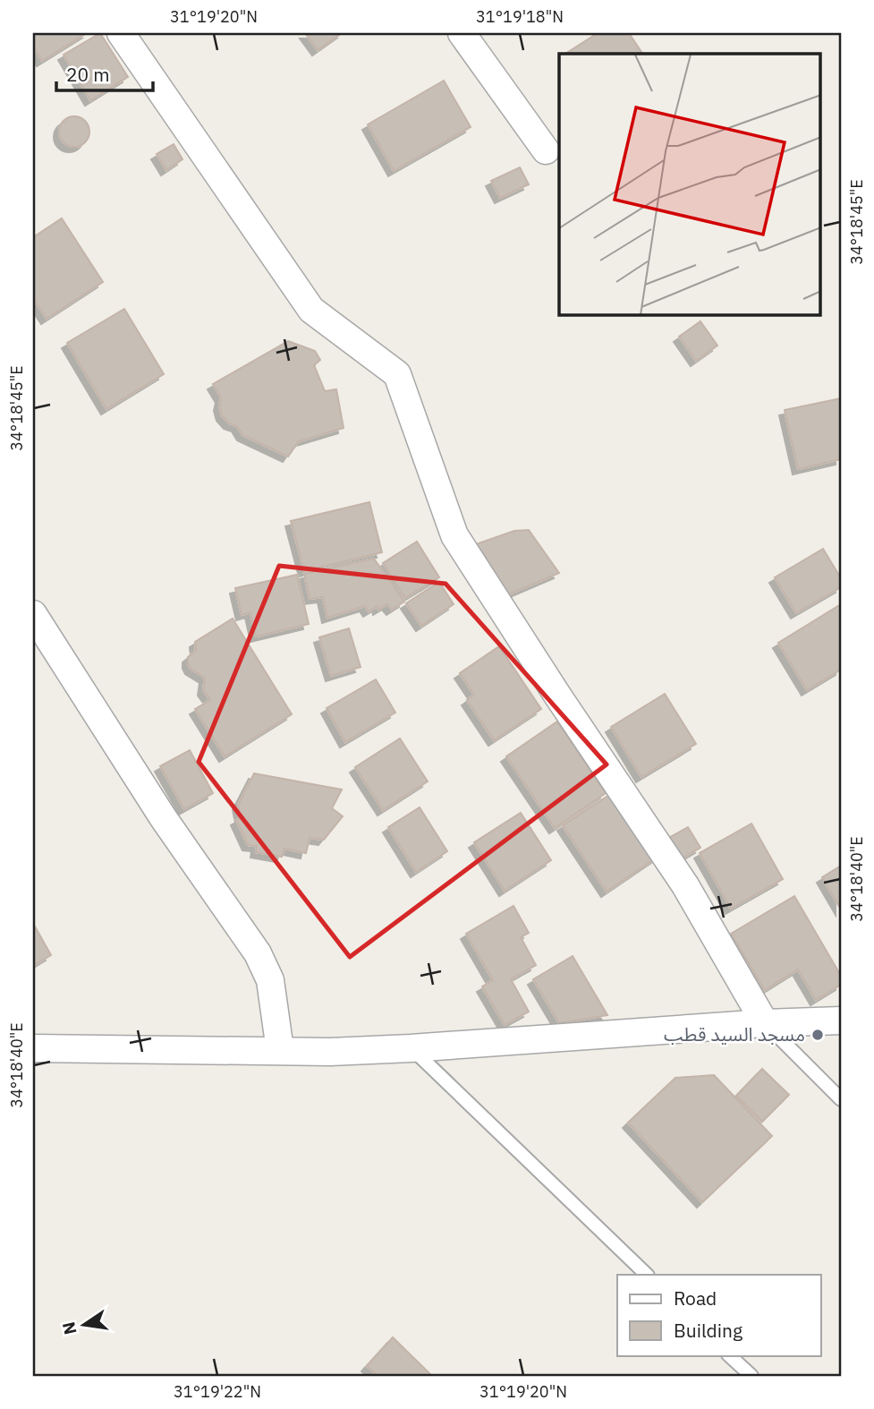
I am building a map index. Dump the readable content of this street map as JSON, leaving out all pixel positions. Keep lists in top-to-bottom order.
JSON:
{
  "places": ["مسجد السيد قطب"],
  "legend": ["Road", "Building"],
  "scale_bar": "20 m",
  "north": "left",
  "coordinates": [
    "31°19'20\"N",
    "31°19'18\"N",
    "34°18'45\"E",
    "34°18'40\"E",
    "31°19'22\"N"
  ]
}
